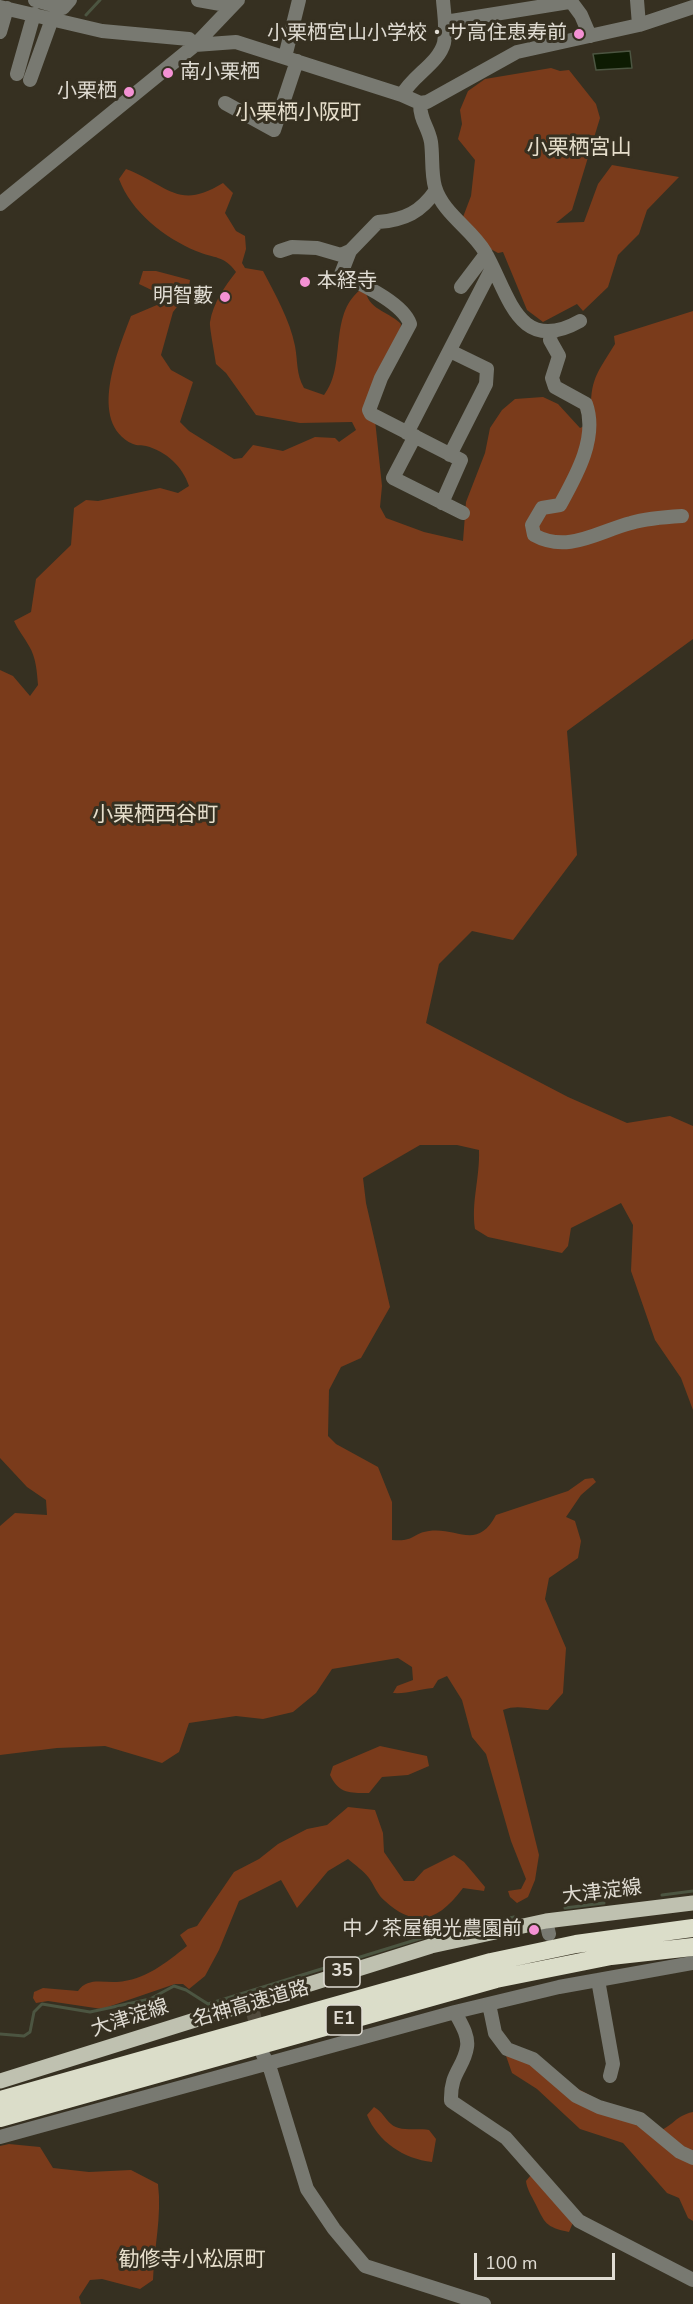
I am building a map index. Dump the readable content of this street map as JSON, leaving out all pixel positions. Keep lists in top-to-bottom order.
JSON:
{
  "streets": {
    "highway": ["名神高速道路", "E1"],
    "main road": ["大津淀線", "35"]
  },
  "districts": [
    "小栗栖小阪町",
    "小栗栖宮山",
    "小栗栖西谷町",
    "勧修寺小松原町"
  ],
  "places": [
    "小栗栖宮山小学校・サ高住恵寿前",
    "南小栗栖",
    "小栗栖",
    "本経寺",
    "明智藪",
    "中ノ茶屋観光農園前"
  ],
  "scale_bar": "100 m"
}
